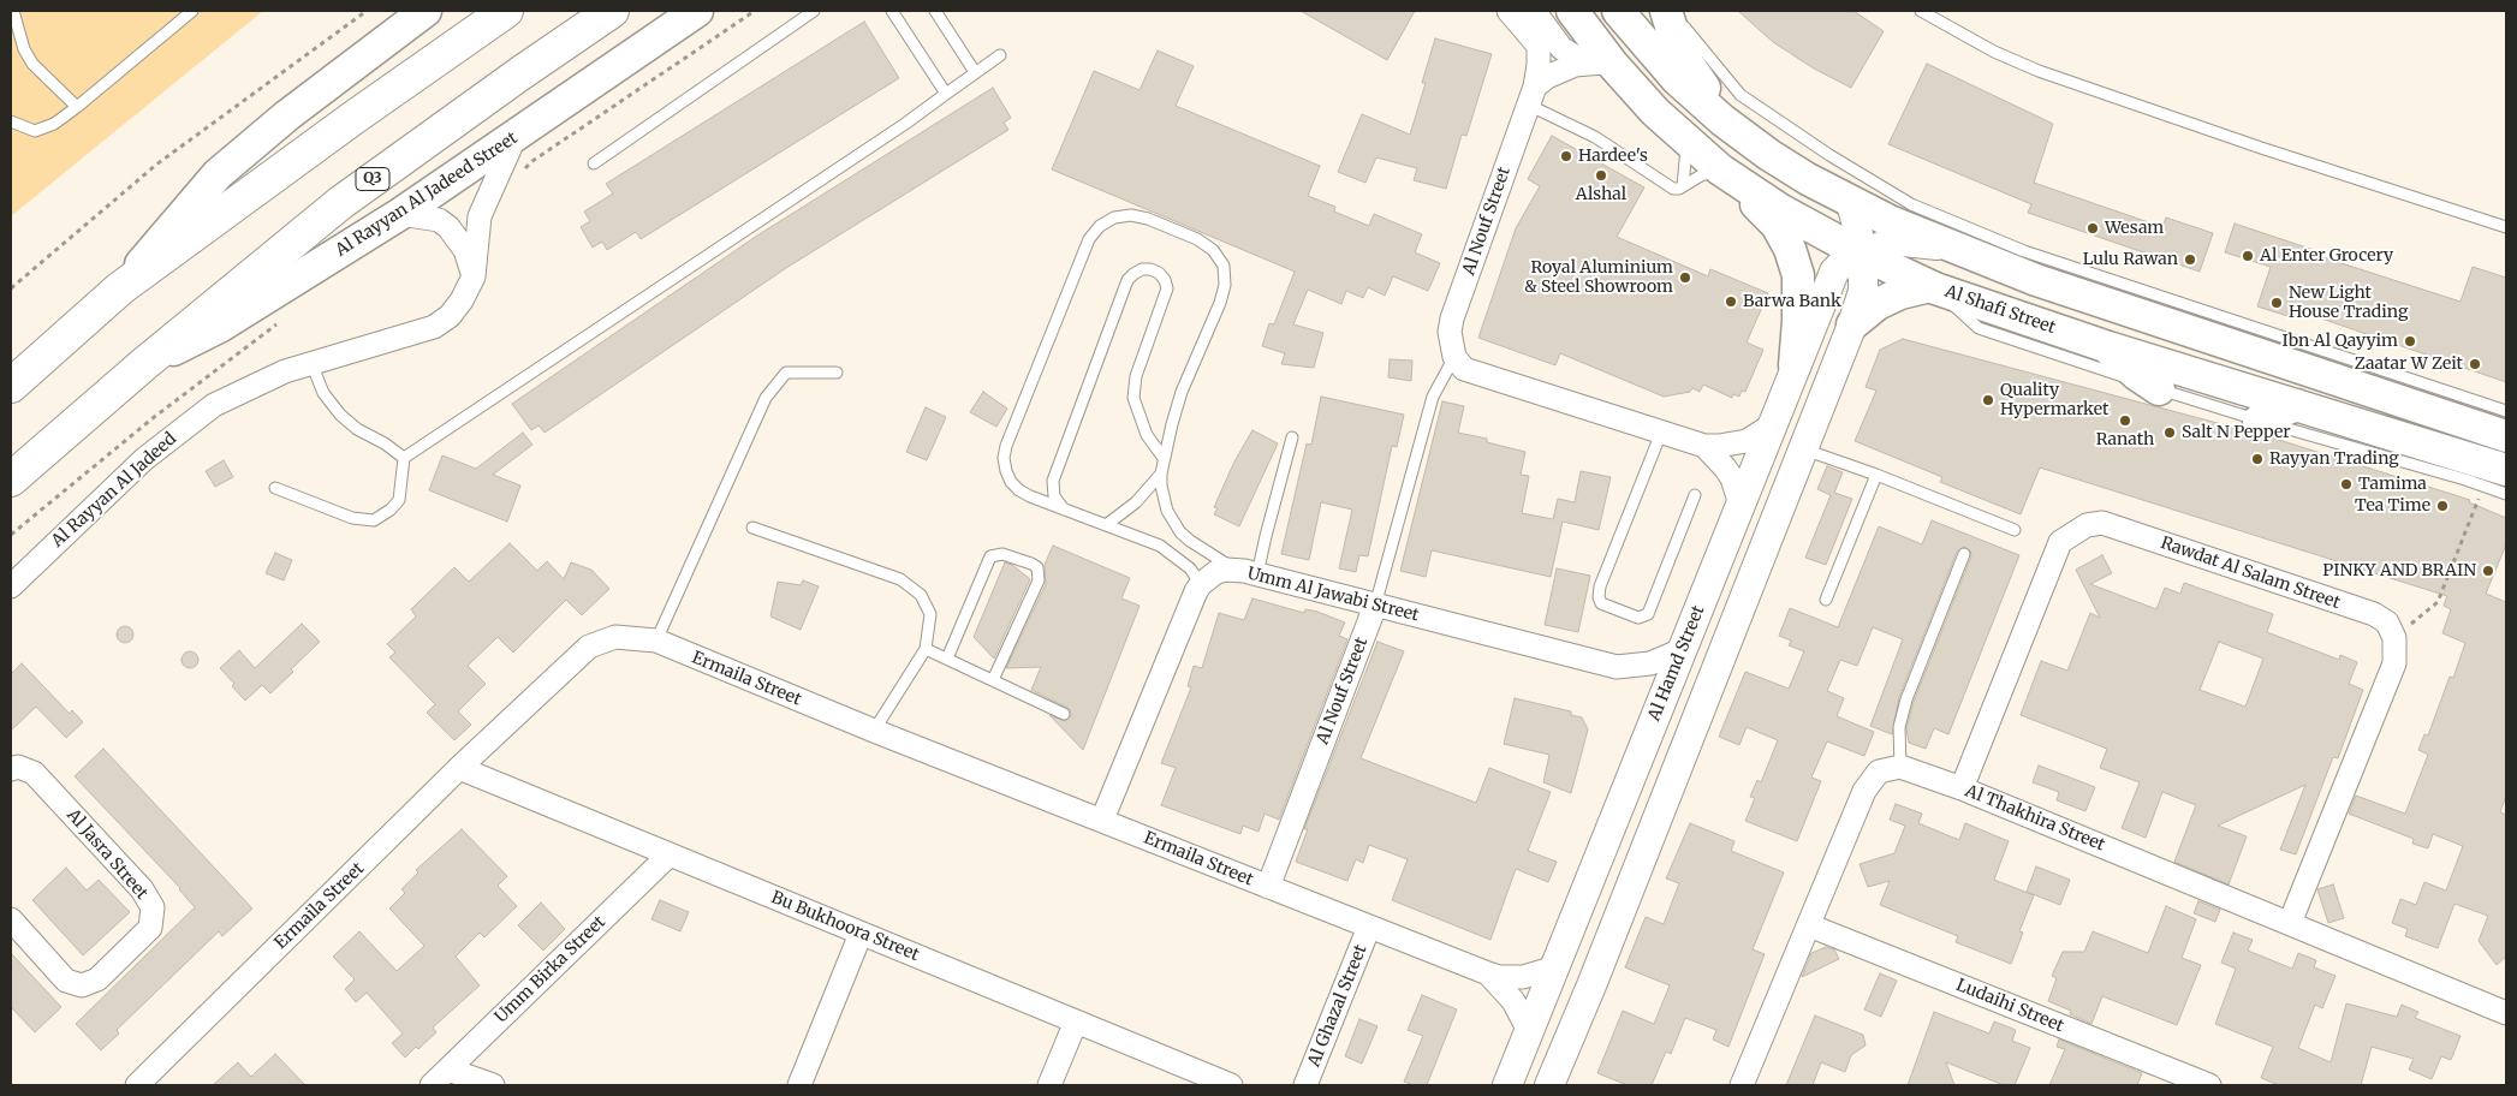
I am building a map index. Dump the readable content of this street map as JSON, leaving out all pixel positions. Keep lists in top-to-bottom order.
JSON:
{
  "streets": {
    "highway": ["Q3", "Al Rayyan Al Jadeed Street"],
    "main road": ["Al Shafi Street"],
    "street": [
      "Al Nouf Street",
      "Al Rayyan Al Jadeed",
      "Rawdat Al Salam Street",
      "Umm Al Jawabi Street",
      "Al Hamd Street",
      "Ermaila Street",
      "Al Thakhira Street",
      "Al Jasra Street",
      "Bu Bukhoora Street",
      "Umm Birka Street",
      "Al Ghazal Street",
      "Ludaihi Street"
    ]
  },
  "crossings": [
    ["Al Rayyan Al Jadeed Street", "Al Rayyan Al Jadeed"],
    ["Al Nouf Street", "Umm Al Jawabi Street"],
    ["Al Nouf Street", "Ermaila Street"],
    ["Al Shafi Street", "Al Hamd Street"],
    ["Rawdat Al Salam Street", "Al Thakhira Street"],
    ["Umm Al Jawabi Street", "Al Hamd Street"],
    ["Al Hamd Street", "Ermaila Street"],
    ["Ermaila Street", "Bu Bukhoora Street"],
    ["Ermaila Street", "Al Ghazal Street"],
    ["Bu Bukhoora Street", "Umm Birka Street"]
  ],
  "places": [
    "Hardee's",
    "Alshal",
    "Wesam",
    "Al Enter Grocery",
    "Lulu Rawan",
    "Royal Aluminium & Steel Showroom",
    "Barwa Bank",
    "New Light House Trading",
    "Ibn Al Qayyim",
    "Zaatar W Zeit",
    "Quality Hypermarket",
    "Ranath",
    "Salt N Pepper",
    "Rayyan Trading",
    "Tamima",
    "Tea Time",
    "PINKY AND BRAIN"
  ]
}
